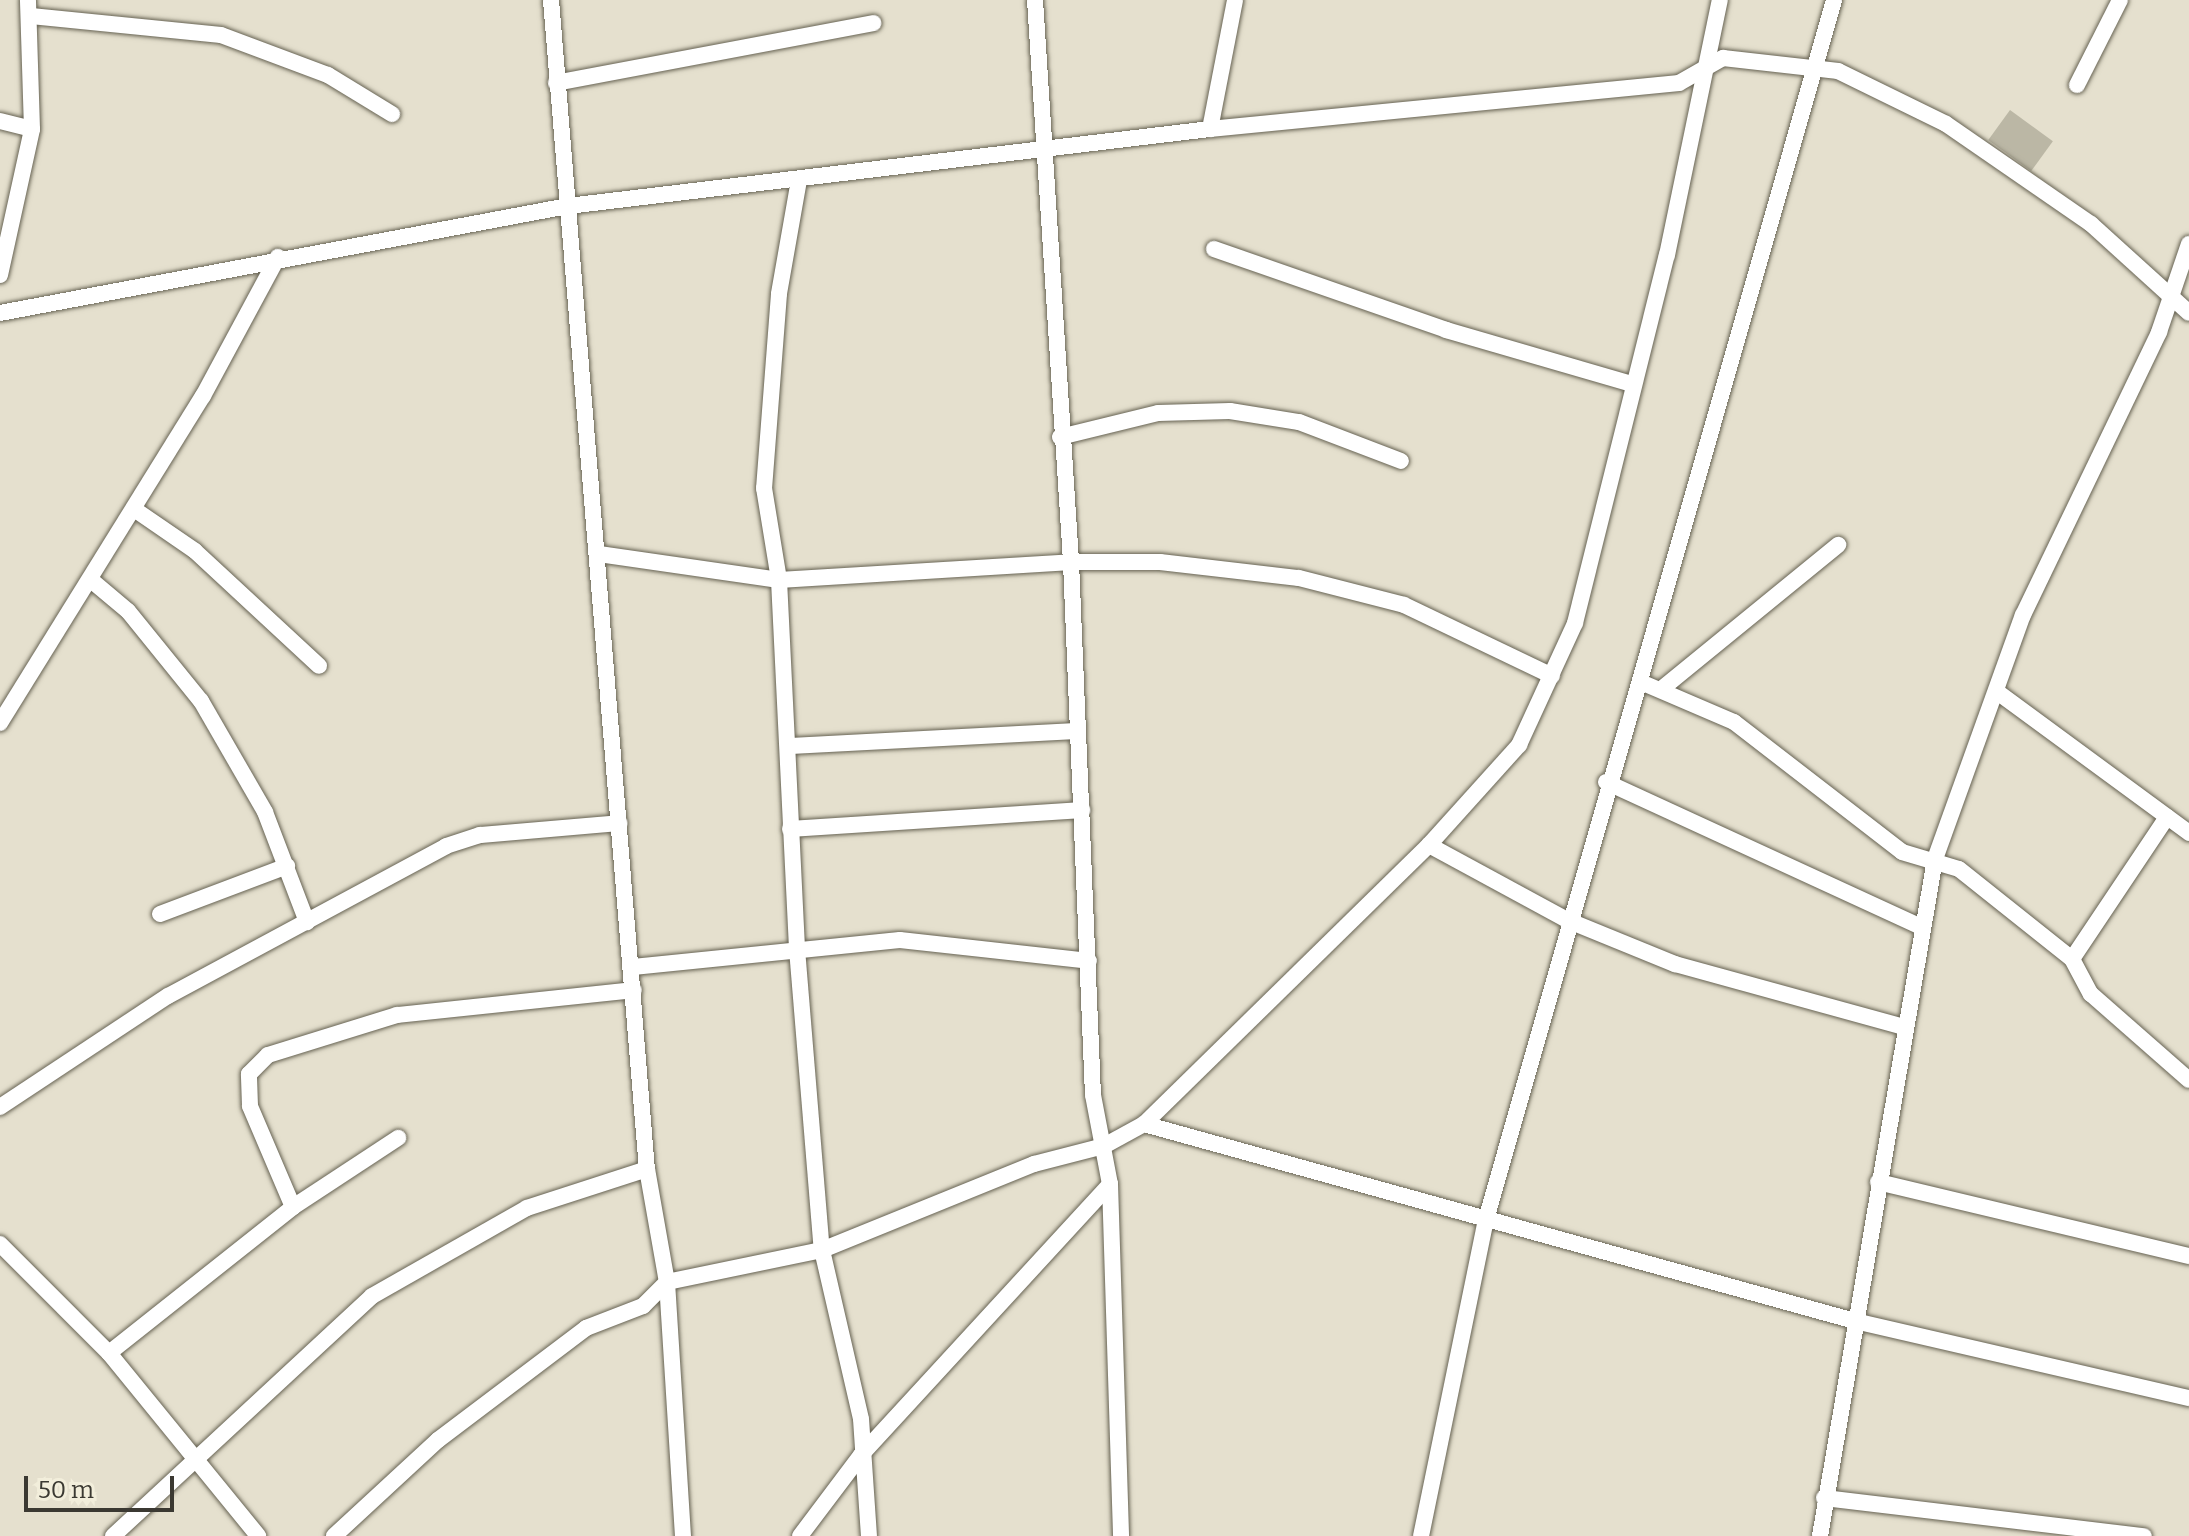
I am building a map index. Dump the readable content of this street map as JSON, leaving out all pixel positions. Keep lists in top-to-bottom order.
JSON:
{
  "scale_bar": "50 m"
}
